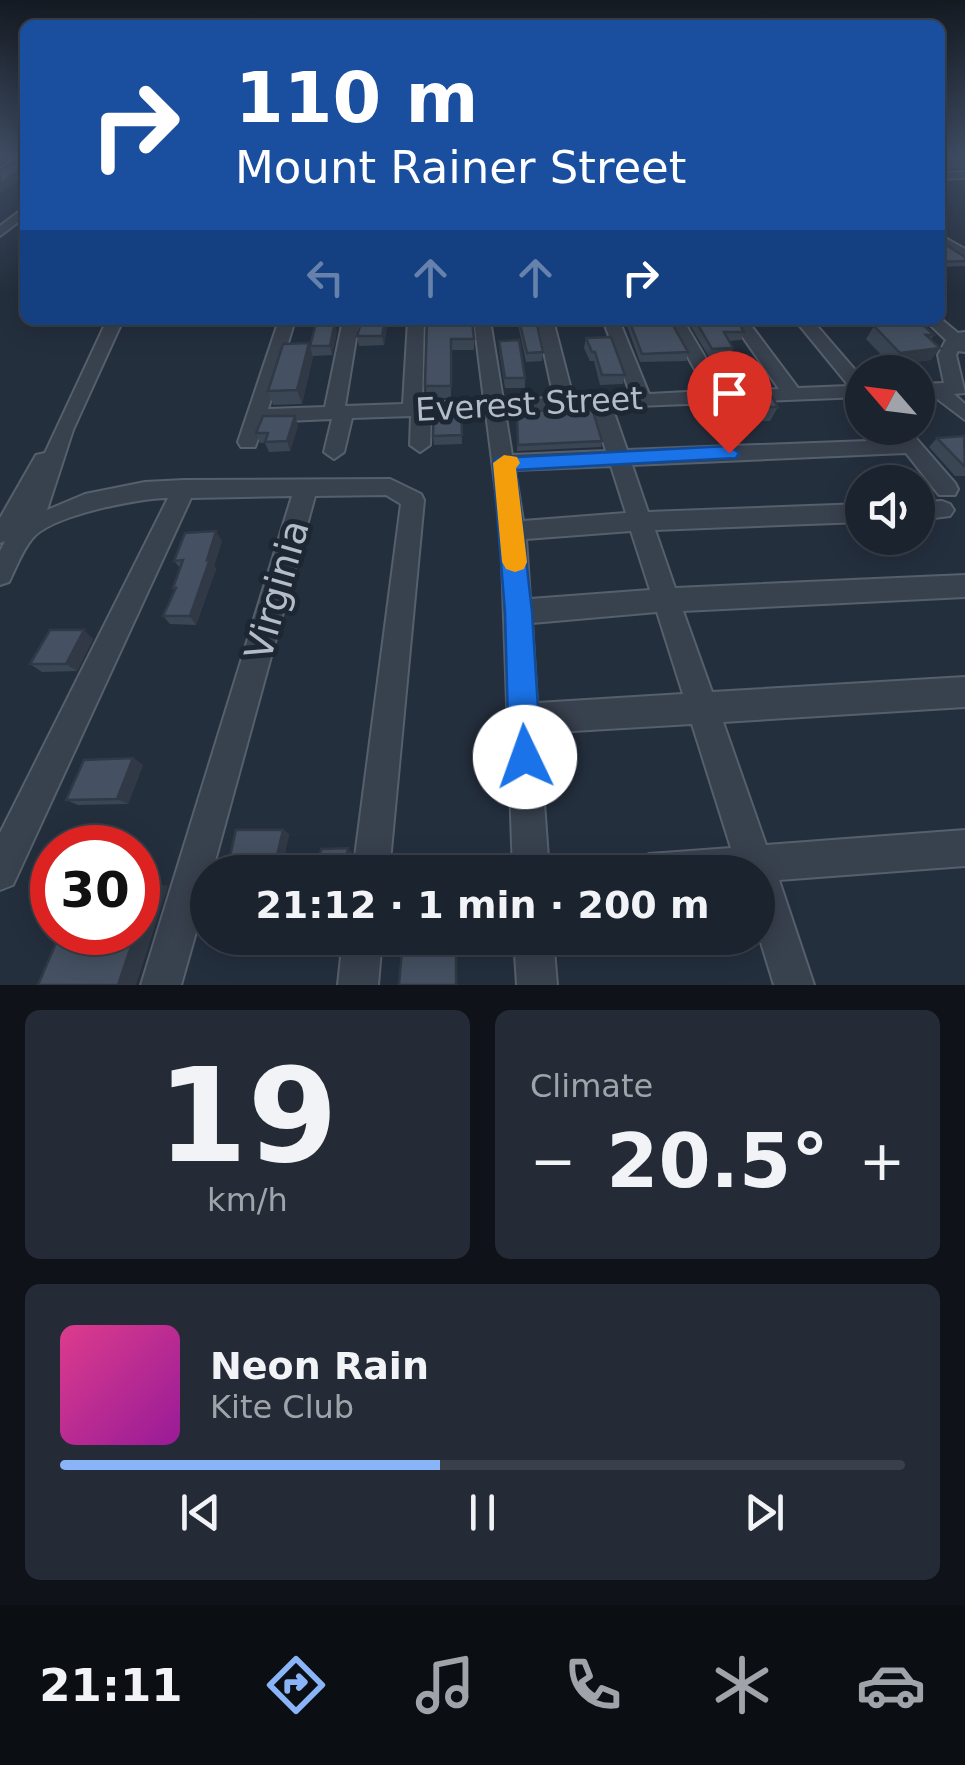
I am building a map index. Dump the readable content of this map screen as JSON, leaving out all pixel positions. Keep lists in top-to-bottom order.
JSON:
{
  "streets": {
    "street": ["Everest Street", "Virginia"]
  },
  "north": "top left",
  "page": {
    "turn": ["110 m", "Mount Rainer Street"],
    "limit": "30",
    "trip": "21:12 · 1 min · 200 m",
    "tile": [
      ["19", "km/h"],
      "Climate"
    ],
    "heat": ["−", "20.5°", "+"],
    "song": ["Neon Rain", "Kite Club"],
    "tabs": "21:11"
  }
}
